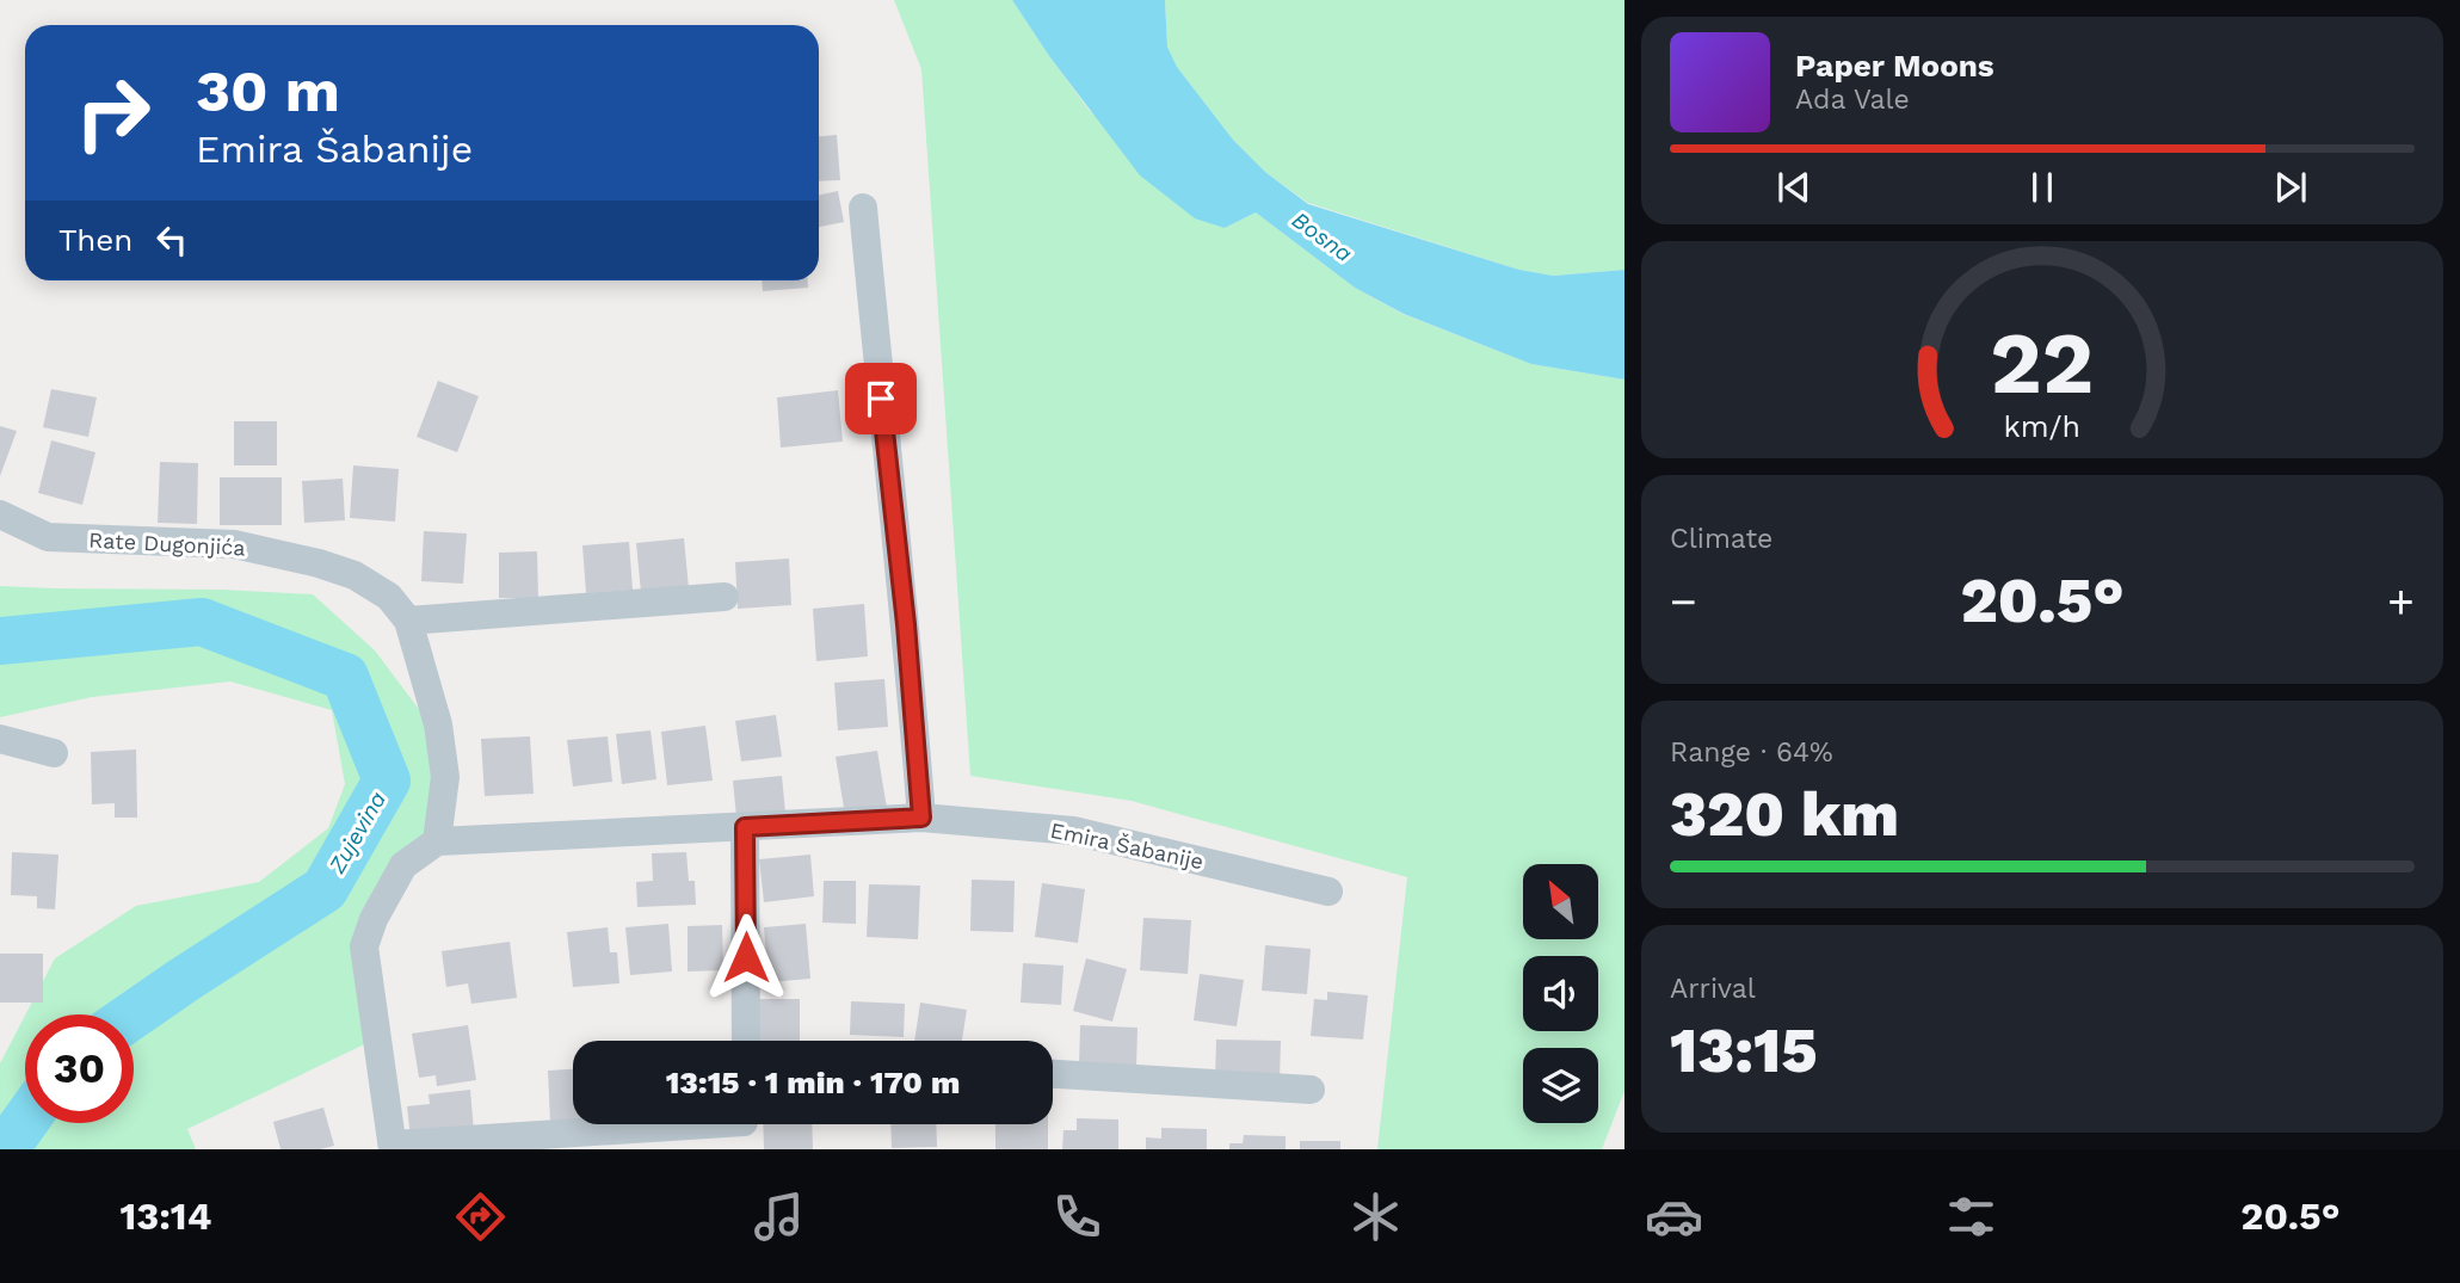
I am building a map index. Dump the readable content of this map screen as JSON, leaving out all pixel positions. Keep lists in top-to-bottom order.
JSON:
{
  "streets": {
    "street": ["Rate Dugonjića", "Emira Šabanije"]
  },
  "crossings": [
    ["Rate Dugonjića", "Emira Šabanije"]
  ],
  "water": ["Bosna", "Zujevina"],
  "north": "top left",
  "page": {
    "turn": ["30 m", "Emira Šabanije"],
    "song": ["Paper Moons", "Ada Vale"],
    "then": "Then",
    "tile": [
      "Climate",
      ["Range · 64%", "320 km"],
      ["Arrival", "13:15"]
    ],
    "heat": ["−", "20.5°", "+"],
    "limit": "30",
    "trip": "13:15 · 1 min · 170 m",
    "tabs": ["13:14", "20.5°"],
    "gauge": ["22", "km/h"]
  }
}
